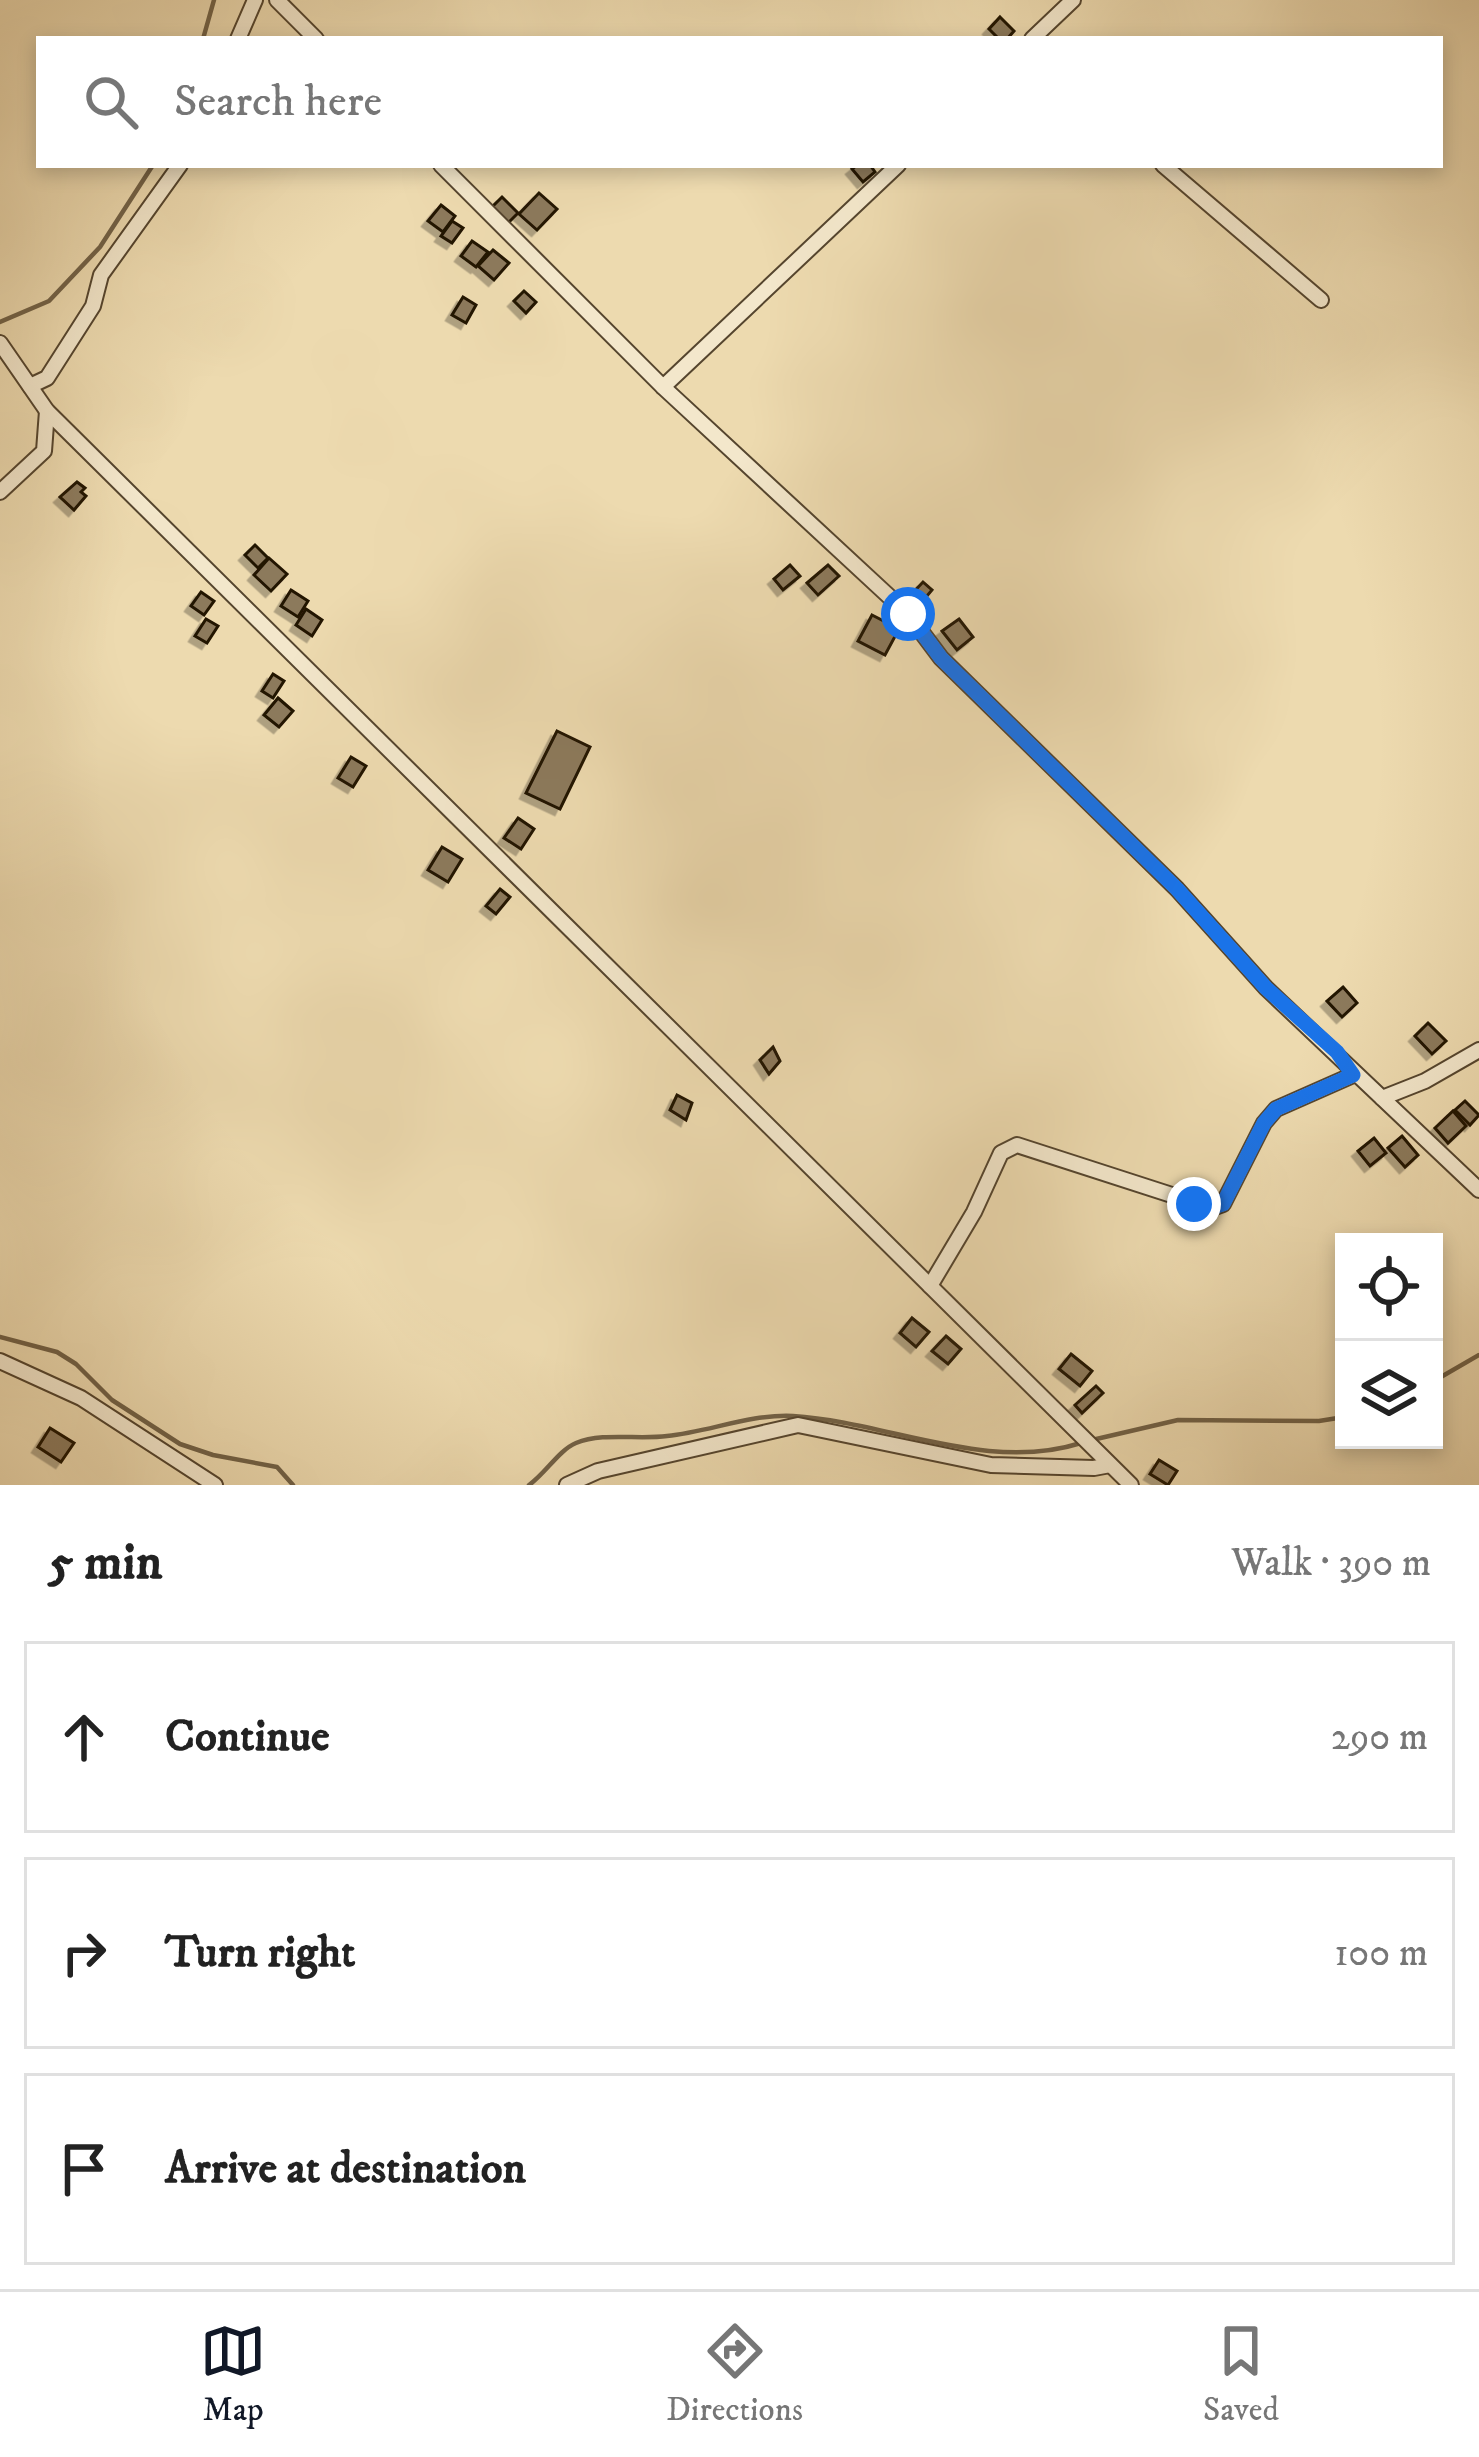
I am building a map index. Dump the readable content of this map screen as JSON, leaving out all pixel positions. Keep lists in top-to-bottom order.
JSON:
{
  "page": {
    "search": "Search here",
    "heading": ["5 min", "Walk · 390 m"],
    "list": [
      ["Continue", "290 m"],
      ["Turn right", "100 m"],
      "Arrive at destination"
    ],
    "nav": ["Map", "Directions", "Saved"]
  }
}
